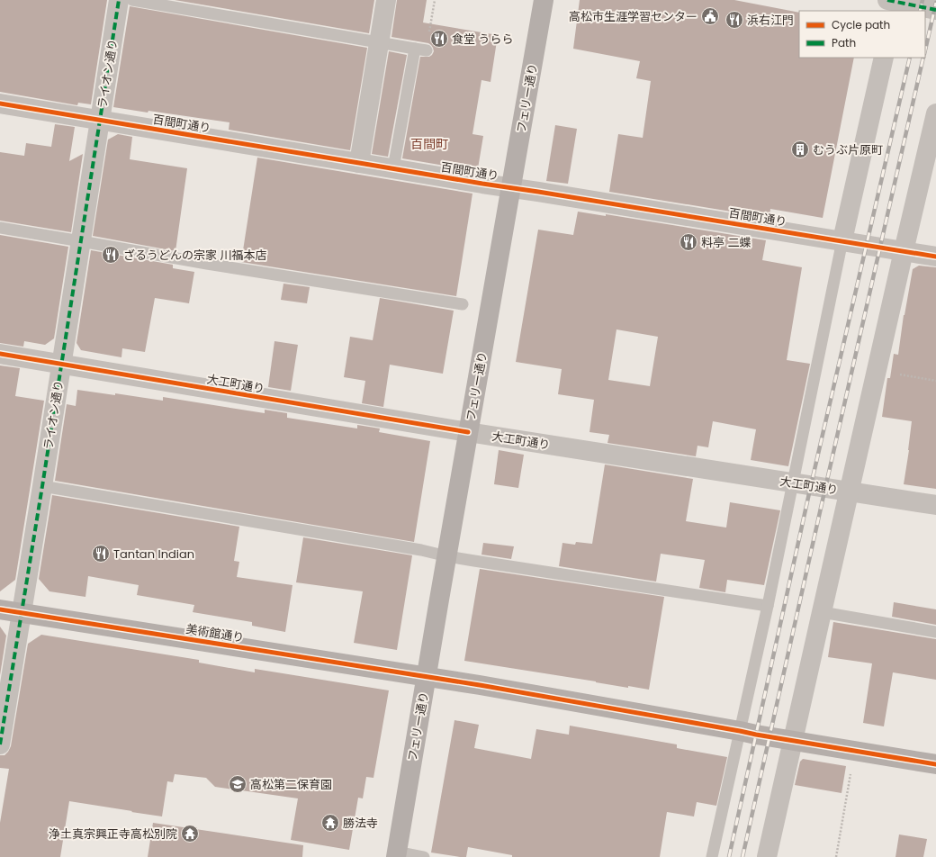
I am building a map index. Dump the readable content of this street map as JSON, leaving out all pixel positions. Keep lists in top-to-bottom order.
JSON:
{
  "streets": {
    "street": [
      "ライオン通り",
      "フェリー通り",
      "百間町通り",
      "大工町通り",
      "美術館通り"
    ]
  },
  "crossings": [
    ["ライオン通り", "百間町通り"],
    ["ライオン通り", "大工町通り"],
    ["ライオン通り", "美術館通り"],
    ["フェリー通り", "百間町通り"],
    ["フェリー通り", "大工町通り"],
    ["フェリー通り", "美術館通り"]
  ],
  "districts": ["百間町"],
  "places": {
    "public building": ["高松市生涯学習センター"],
    "restaurant": [
      "浜右江門",
      "食堂 うらら",
      "料亭 二蝶",
      "ざるうどんの宗家 川福本店",
      "Tantan Indian"
    ],
    "building": ["むうぶ片原町"],
    "school or university": ["高松第二保育園"],
    "temple": ["勝法寺", "浄土真宗興正寺高松別院"]
  },
  "legend": ["Cycle path", "Path"]
}
